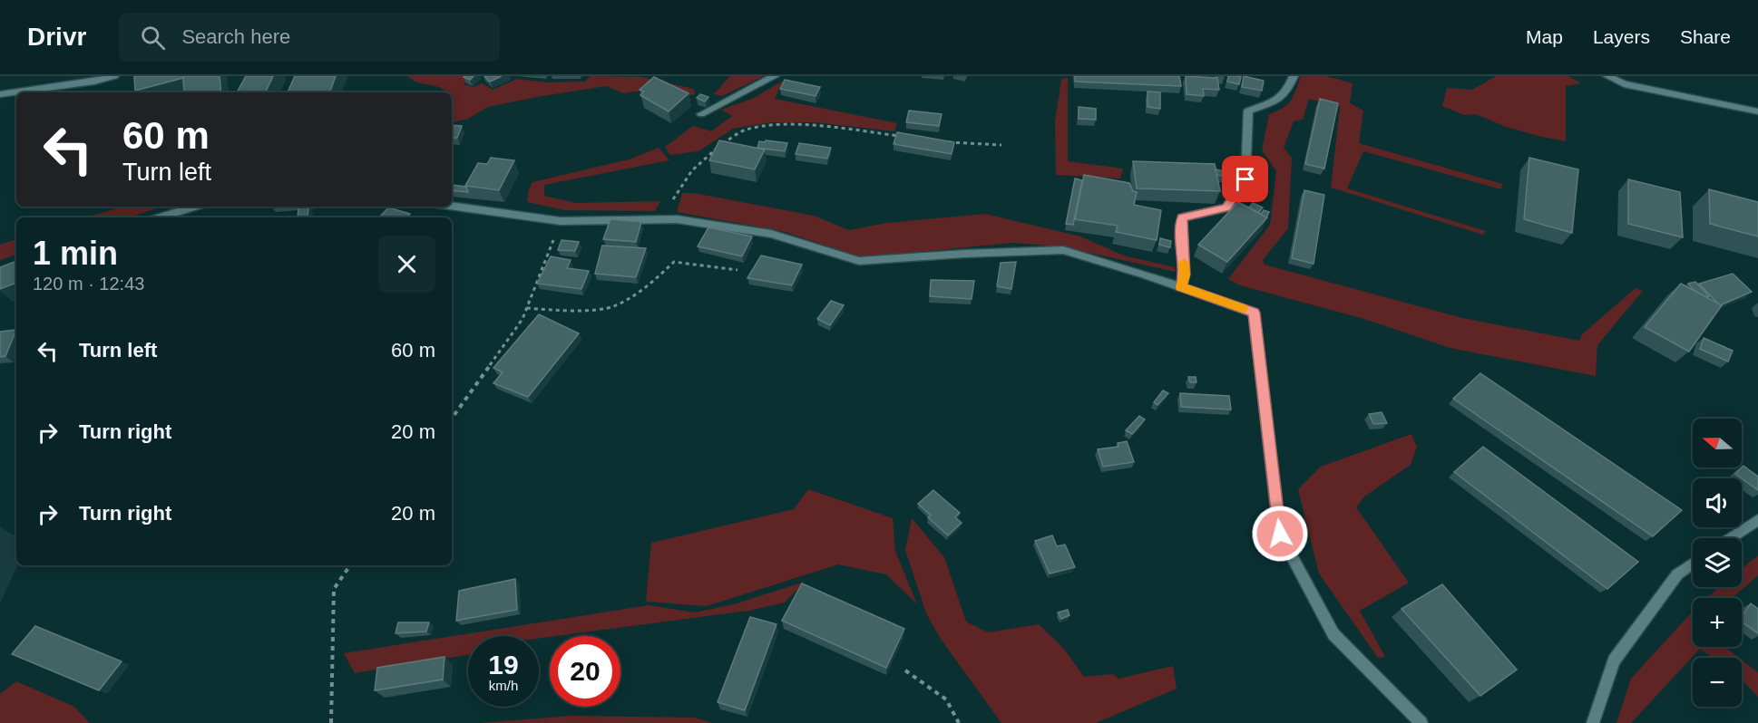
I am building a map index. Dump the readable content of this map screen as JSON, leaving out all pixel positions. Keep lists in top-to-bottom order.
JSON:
{
  "north": "left",
  "page": {
    "header": "Drivr",
    "search": "Search here",
    "nav": ["Map", "Layers", "Share"],
    "turn": ["60 m", "Turn left"],
    "heading": ["1 min", "120 m · 12:43"],
    "list": [
      {
        "name": "Turn left",
        "value": "60 m"
      },
      {
        "name": "Turn right",
        "value": "20 m"
      },
      {
        "name": "Turn right",
        "value": "20 m"
      }
    ],
    "map_buttons": ["+", "−"],
    "speed": "19 km/h",
    "limit": "20"
  }
}
